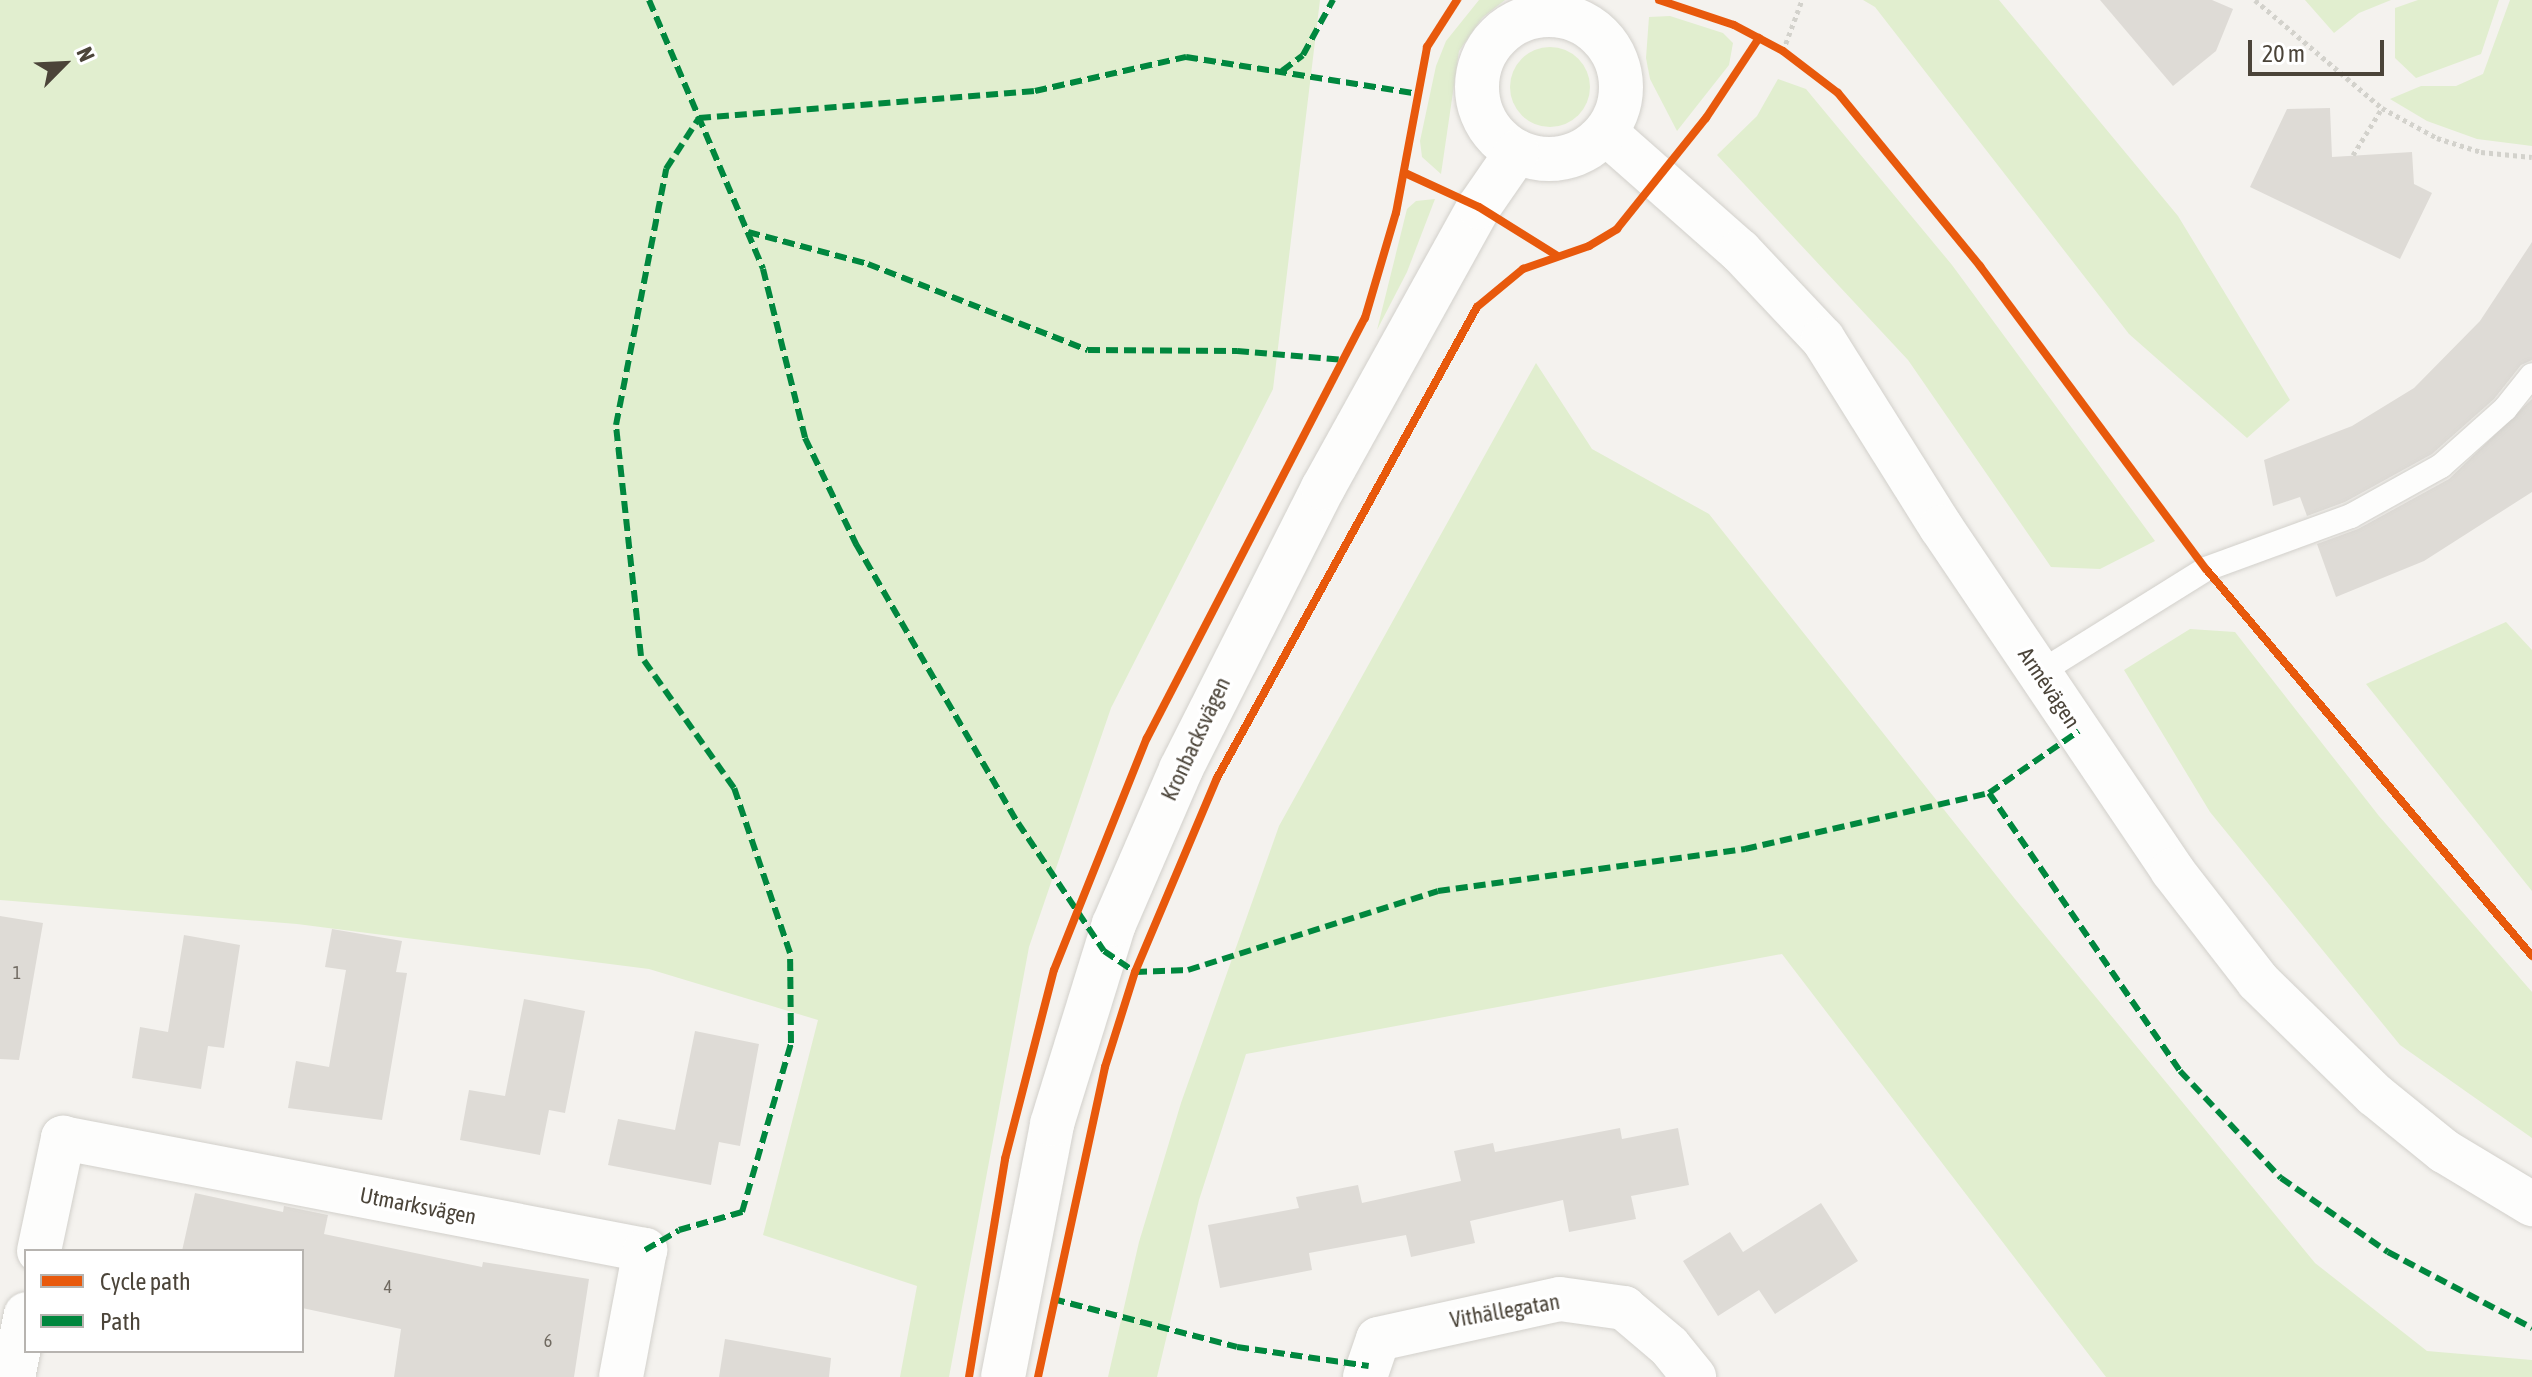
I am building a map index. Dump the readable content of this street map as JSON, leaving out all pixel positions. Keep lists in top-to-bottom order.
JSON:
{
  "streets": {
    "street": [
      "Armévägen",
      "Kronbacksvägen",
      "Utmarksvägen",
      "Vithällegatan"
    ]
  },
  "crossings": [
    ["Armévägen", "Kronbacksvägen"]
  ],
  "house_numbers": ["1", "4", "6"],
  "legend": ["Cycle path", "Path"],
  "scale_bar": "20 m",
  "north": "top right"
}
